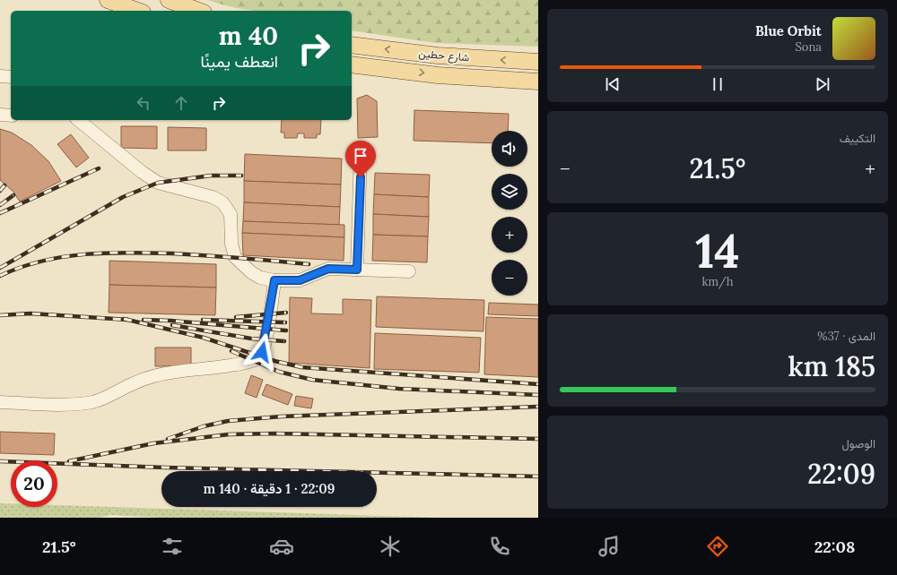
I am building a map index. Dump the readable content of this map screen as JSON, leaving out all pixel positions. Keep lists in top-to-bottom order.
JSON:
{
  "streets": {
    "main road": ["شارع حطين"]
  },
  "page": {
    "turn": ["40 m", "انعطف يمينًا"],
    "song": ["Blue Orbit", "Sona"],
    "tile": [
      "التكييف",
      ["14", "km/h"],
      ["المدى · 37%", "185 km"],
      ["الوصول", "22:09"]
    ],
    "map_buttons": ["+", "−"],
    "heat": ["−", "21.5°", "+"],
    "limit": "20",
    "trip": "22:09 · 1 دقيقة · 140 m",
    "tabs": ["22:08", "21.5°"]
  }
}
